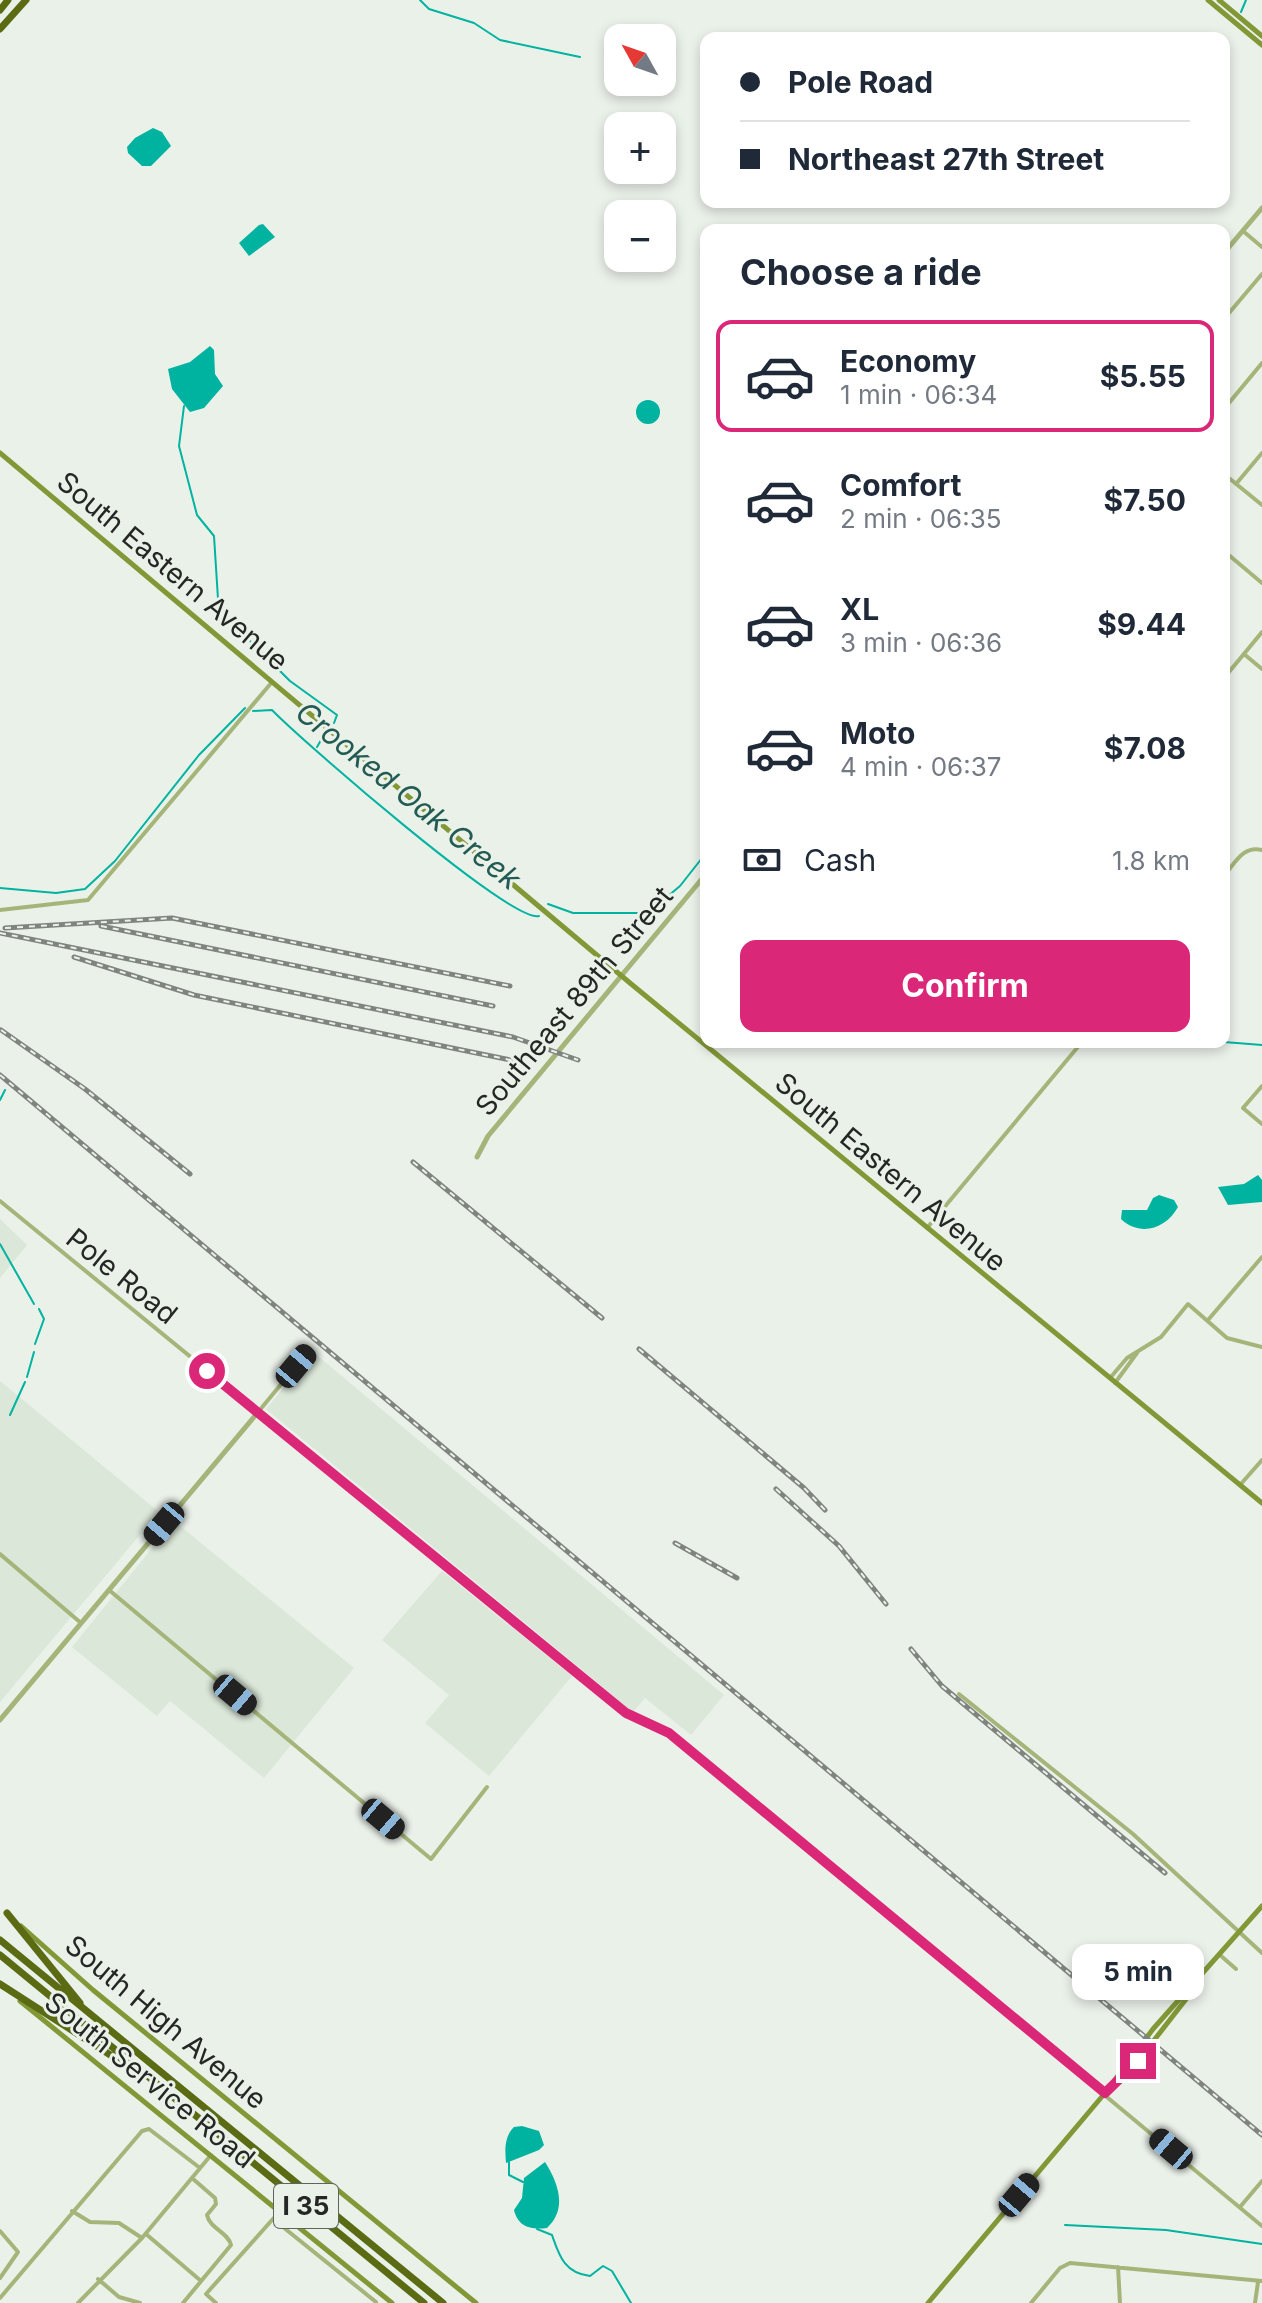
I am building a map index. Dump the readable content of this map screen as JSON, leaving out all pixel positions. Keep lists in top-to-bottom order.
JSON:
{
  "streets": {
    "highway": ["I 35"],
    "main road": ["South Eastern Avenue", "South High Avenue", "South Service Road"],
    "street": ["Southeast 89th Street", "Pole Road"]
  },
  "crossings": [
    ["South Eastern Avenue", "Southeast 89th Street"]
  ],
  "water": ["Crooked Oak Creek"],
  "north": "top left",
  "page": {
    "map_buttons": ["+", "−"],
    "banner": ["Pole Road", "Northeast 27th Street"],
    "heading": "Choose a ride",
    "list": [
      {
        "name": "Economy",
        "note": "1 min · 06:34",
        "value": "$5.55"
      },
      {
        "name": "Comfort",
        "note": "2 min · 06:35",
        "value": "$7.50"
      },
      {
        "name": "XL",
        "note": "3 min · 06:36",
        "value": "$9.44"
      },
      {
        "name": "Moto",
        "note": "4 min · 06:37",
        "value": "$7.08"
      }
    ],
    "pay": ["Cash", "1.8 km"],
    "buttons": "Confirm",
    "bubble": "5 min"
  }
}
